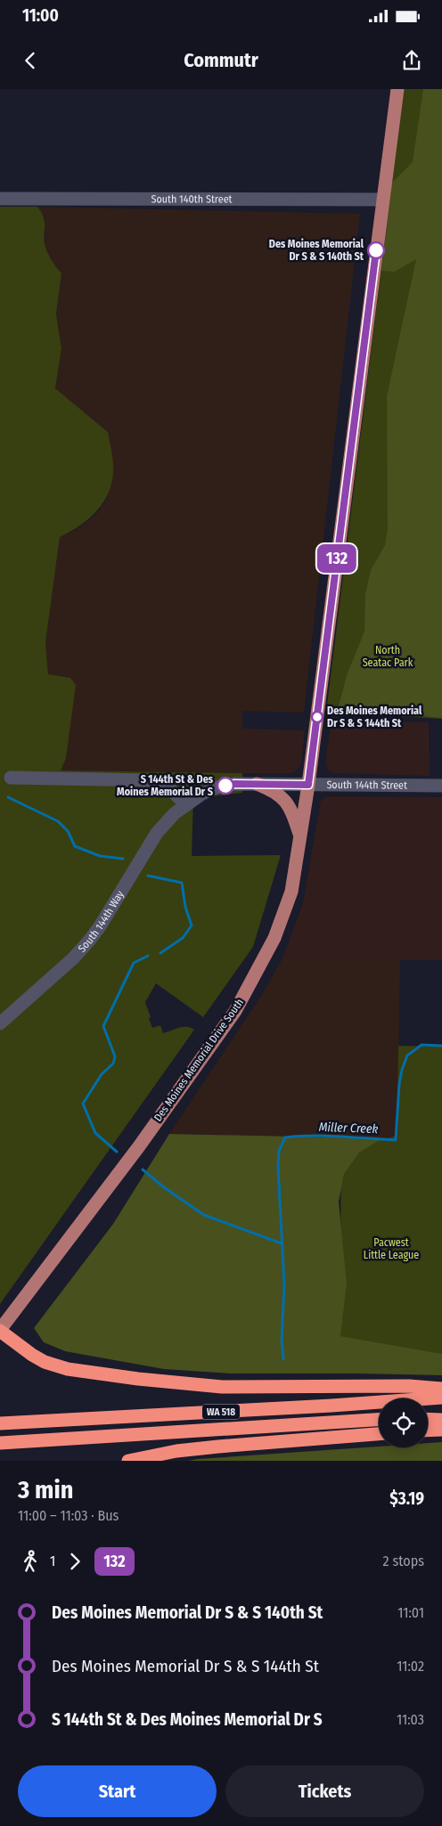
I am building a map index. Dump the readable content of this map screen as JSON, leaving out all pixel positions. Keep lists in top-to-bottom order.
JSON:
{
  "streets": {
    "highway": ["WA 518"],
    "main road": ["Des Moines Memorial Drive South"],
    "street": ["South 140th Street", "South 144th Street", "South 144th Way"]
  },
  "crossings": [
    ["South 140th Street", "Des Moines Memorial Drive South"],
    ["South 144th Street", "South 144th Way"],
    ["South 144th Street", "Des Moines Memorial Drive South"]
  ],
  "water": ["Miller Creek"],
  "parks": ["North Seatac Park", "Pacwest Little League"],
  "places": ["Des Moines Memorial Dr S & S 140th St", "Des Moines Memorial Dr S & S 144th St", "S 144th St & Des Moines Memorial Dr S"],
  "lines": ["bus line 132"],
  "page": {
    "status": "11:00",
    "header": "Commutr",
    "on_map": "132",
    "heading": ["3 min", "11:00 – 11:03 · Bus", "$3.19"],
    "legs": ["1", "132", "2 stops"],
    "list": [
      {
        "name": "Des Moines Memorial Dr S & S 140th St",
        "value": "11:01"
      },
      {
        "name": "Des Moines Memorial Dr S & S 144th St",
        "value": "11:02"
      },
      {
        "name": "S 144th St & Des Moines Memorial Dr S",
        "value": "11:03"
      }
    ],
    "buttons": ["Start", "Tickets"]
  }
}
